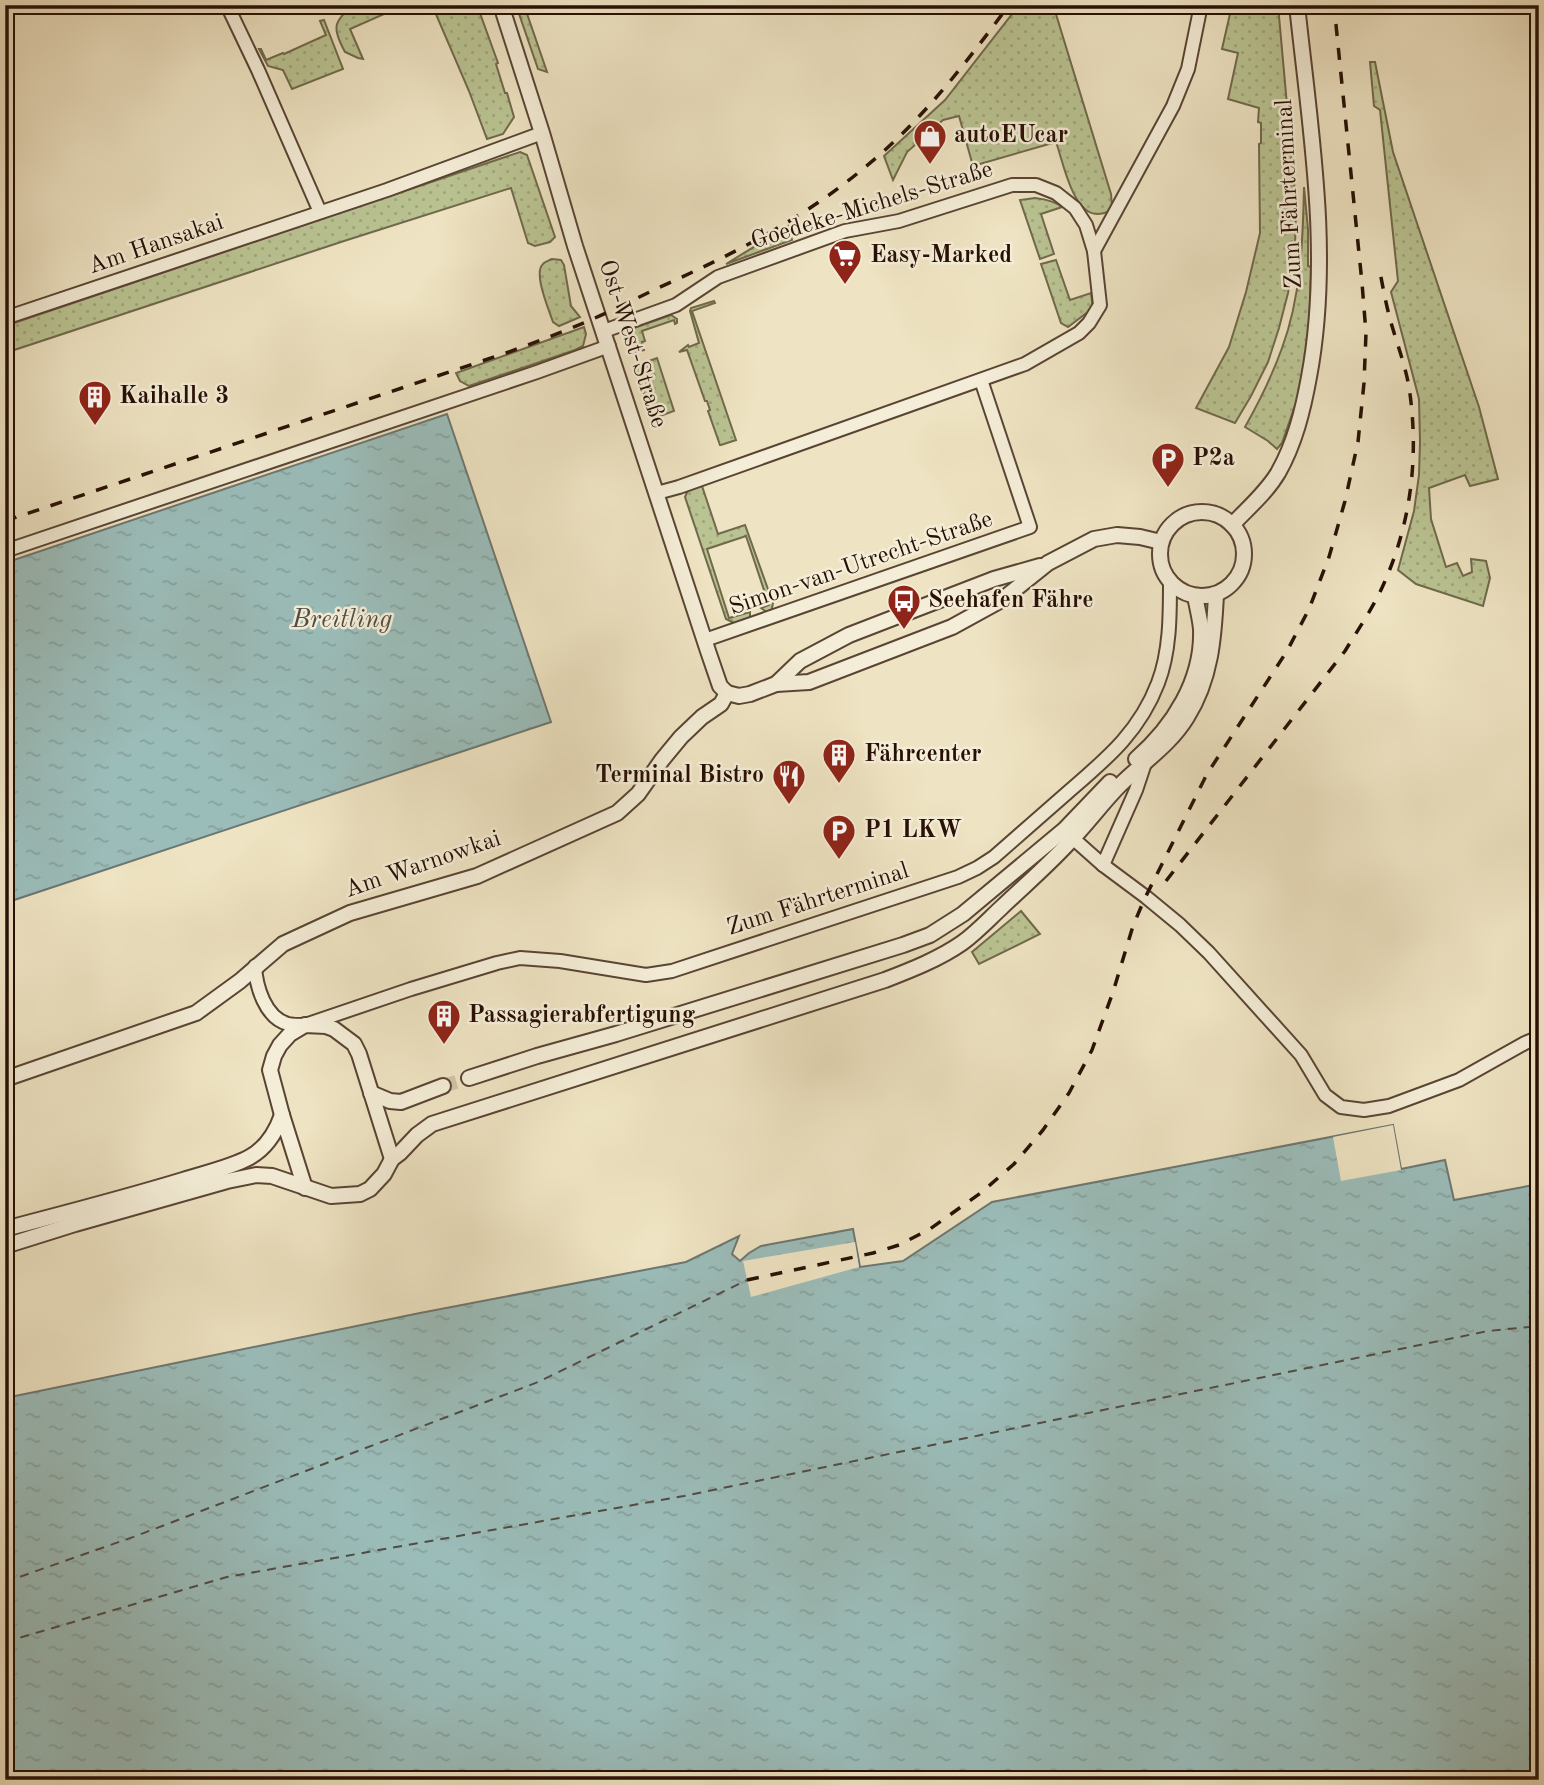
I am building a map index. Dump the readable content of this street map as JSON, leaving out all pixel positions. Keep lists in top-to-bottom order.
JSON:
{
  "streets": {
    "street": [
      "Zum Fährterminal",
      "Goedeke-Michels-Straße",
      "Am Hansakai",
      "Ost-West-Straße",
      "Simon-van-Utrecht-Straße",
      "Am Warnowkai"
    ]
  },
  "crossings": [
    ["Goedeke-Michels-Straße", "Ost-West-Straße"],
    ["Goedeke-Michels-Straße", "Simon-van-Utrecht-Straße"],
    ["Am Hansakai", "Ost-West-Straße"],
    ["Ost-West-Straße", "Simon-van-Utrecht-Straße"],
    ["Ost-West-Straße", "Am Warnowkai"]
  ],
  "water": ["Breitling"],
  "places": {
    "shop": ["autoEUcar"],
    "supermarket": ["Easy-Marked"],
    "building": ["Kaihalle 3", "Fährcenter", "Passagierabfertigung"],
    "parking": ["P2a", "P1 LKW"],
    "bus stop": ["Seehafen Fähre"],
    "restaurant": ["Terminal Bistro"]
  }
}
